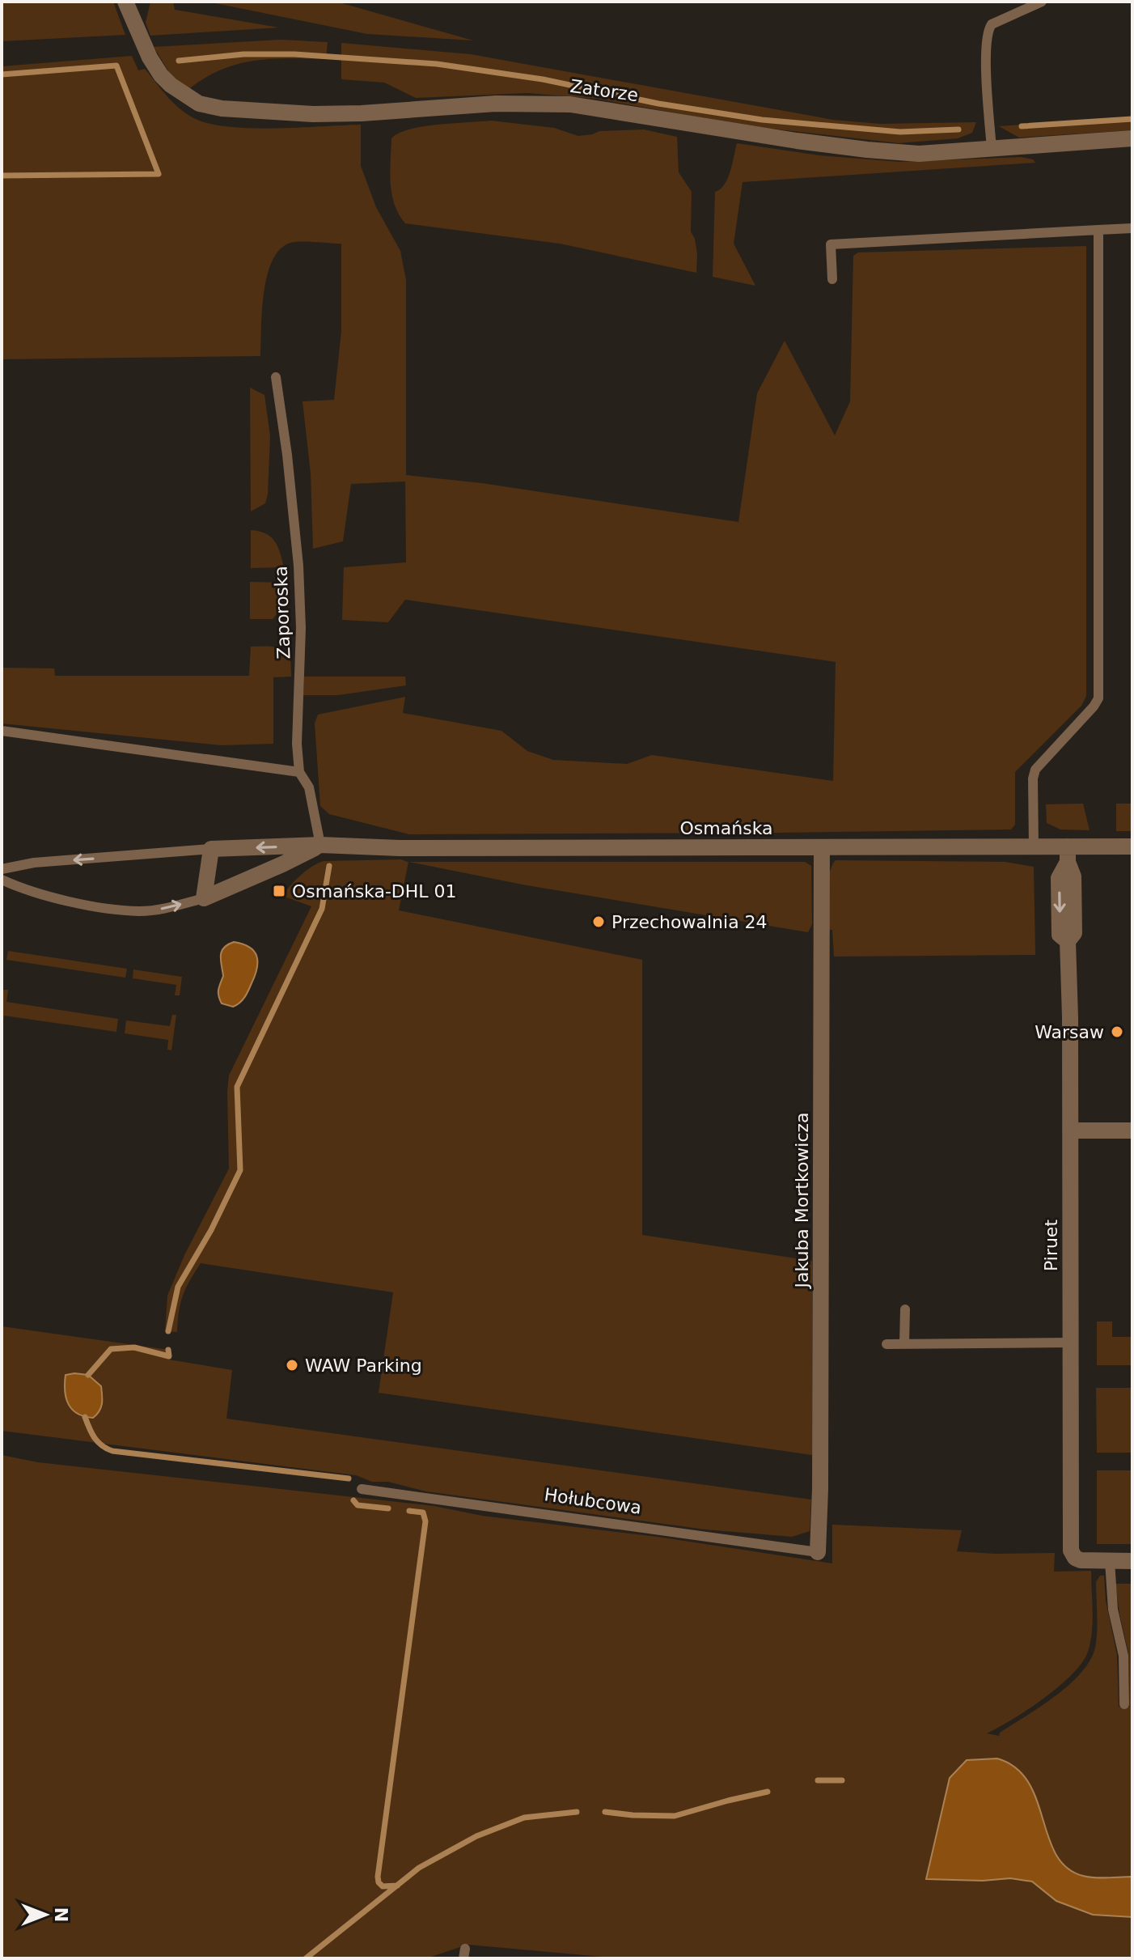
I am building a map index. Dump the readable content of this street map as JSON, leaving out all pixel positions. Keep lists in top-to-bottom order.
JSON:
{
  "streets": {
    "street": [
      "Zatorze",
      "Osmańska",
      "Jakuba Mortkowicza",
      "Piruet"
    ],
    "lane": ["Zaporoska", "Hołubcowa"]
  },
  "crossings": [
    ["Zaporoska", "Osmańska"],
    ["Osmańska", "Jakuba Mortkowicza"],
    ["Osmańska", "Piruet"],
    ["Jakuba Mortkowicza", "Hołubcowa"]
  ],
  "places": {
    "transit": ["Osmańska-DHL 01"],
    "other": ["Przechowalnia 24", "Warsaw", "WAW Parking"]
  },
  "north": "right"
}
